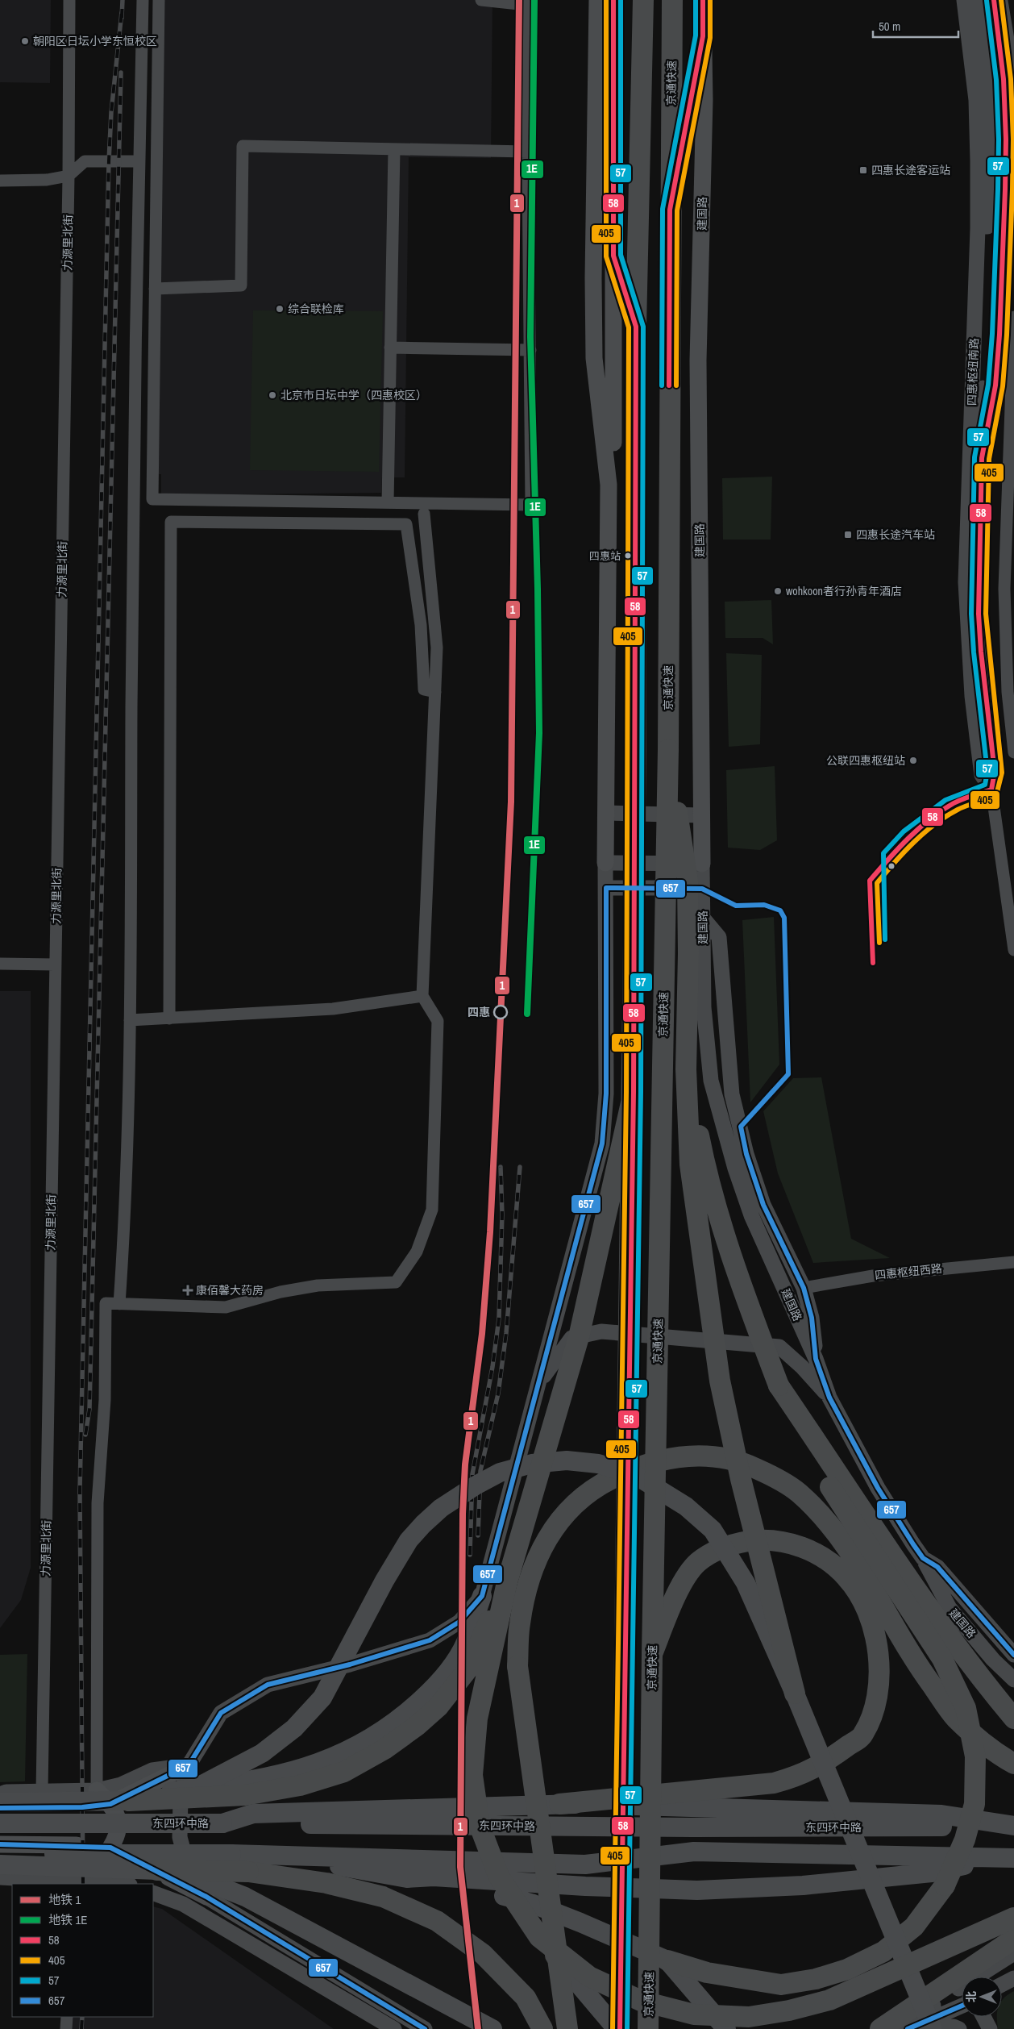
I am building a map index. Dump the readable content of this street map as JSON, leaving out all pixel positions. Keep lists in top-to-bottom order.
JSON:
{
  "streets": {
    "highway": ["京通快速", "东四环中路"],
    "main road": ["建国路"],
    "street": ["力源里北街", "四惠枢纽南路", "四惠枢纽西路"]
  },
  "places": {
    "other": [
      "朝阳区日坛小学东恒校区",
      "综合联检库",
      "北京市日坛中学（四惠校区）",
      "四惠站",
      "wohkoon者行孙青年酒店",
      "公联四惠枢纽站",
      "四惠"
    ],
    "transit": ["四惠长途客运站", "四惠长途汽车站"],
    "health": ["康佰馨大药房"]
  },
  "lines": [
    "metro line 1",
    "metro line 1E",
    "transit line 58",
    "transit line 405",
    "transit line 57",
    "transit line 657"
  ],
  "legend": [
    "地铁 1",
    "地铁 1E",
    "58",
    "405",
    "57",
    "657"
  ],
  "scale_bar": "50 m",
  "north": "left"
}
